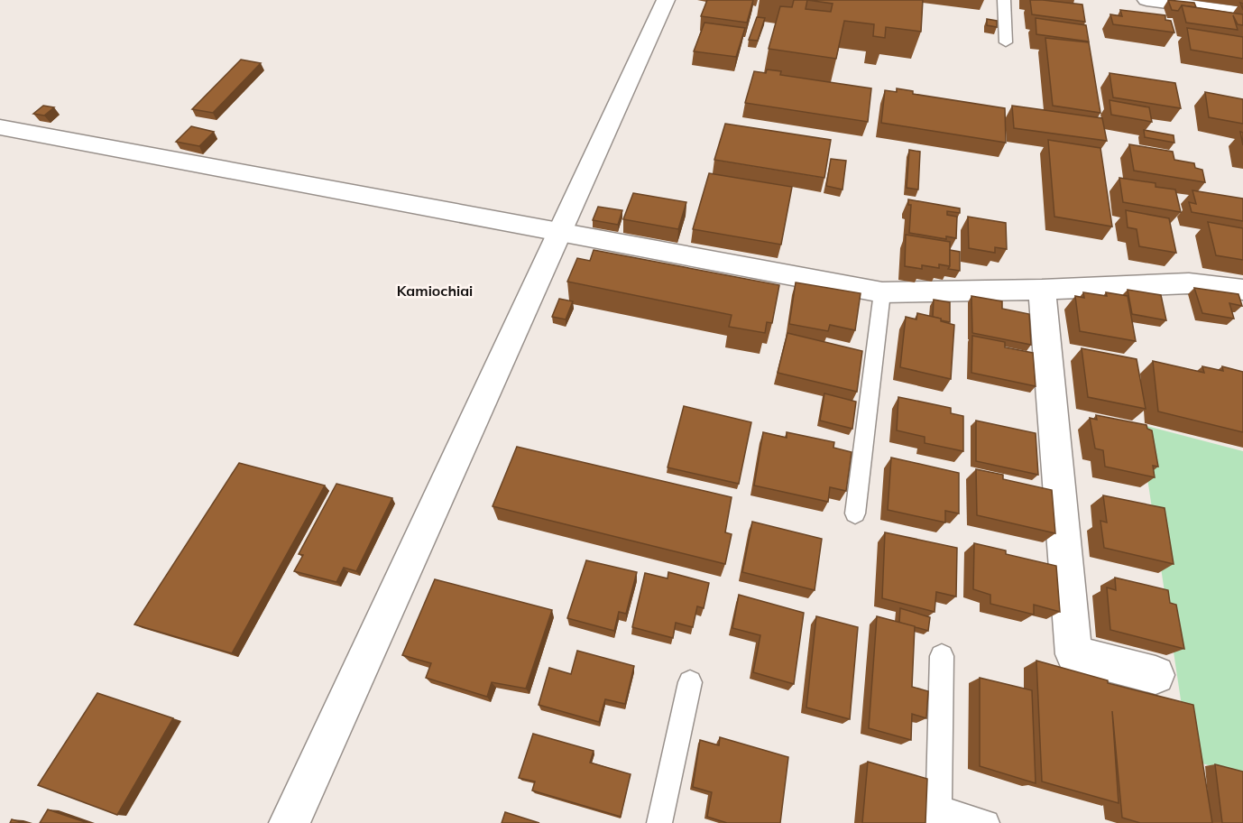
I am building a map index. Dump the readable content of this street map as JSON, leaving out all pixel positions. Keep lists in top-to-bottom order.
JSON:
{
  "districts": ["Kamiochiai"]
}
